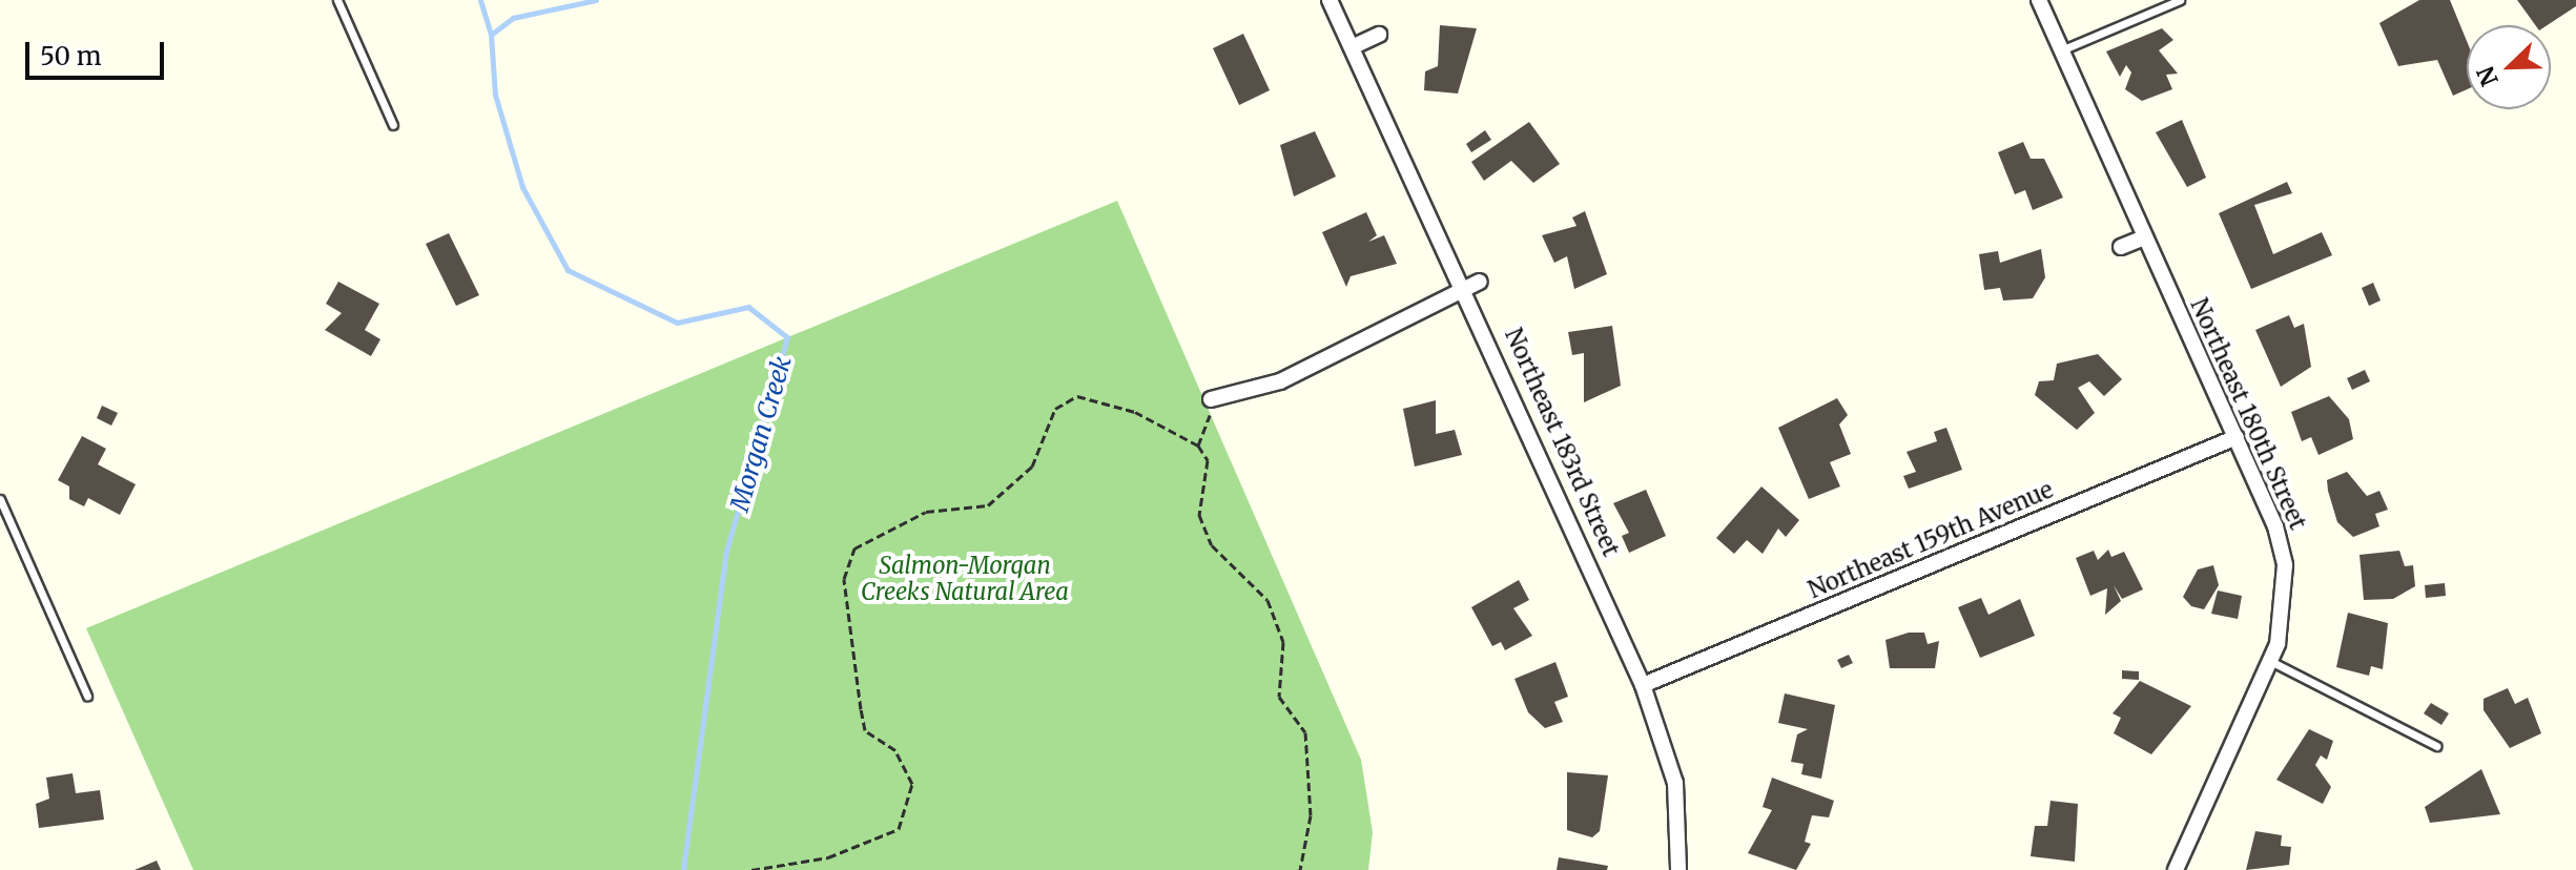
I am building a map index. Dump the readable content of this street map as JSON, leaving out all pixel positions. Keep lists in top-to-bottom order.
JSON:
{
  "streets": {
    "street": ["Northeast 180th Street", "Northeast 183rd Street", "Northeast 159th Avenue"]
  },
  "crossings": [
    ["Northeast 180th Street", "Northeast 159th Avenue"],
    ["Northeast 183rd Street", "Northeast 159th Avenue"]
  ],
  "water": ["Morgan Creek"],
  "parks": ["Salmon-Morgan Creeks Natural Area"],
  "scale_bar": "50 m",
  "north": "bottom left"
}
